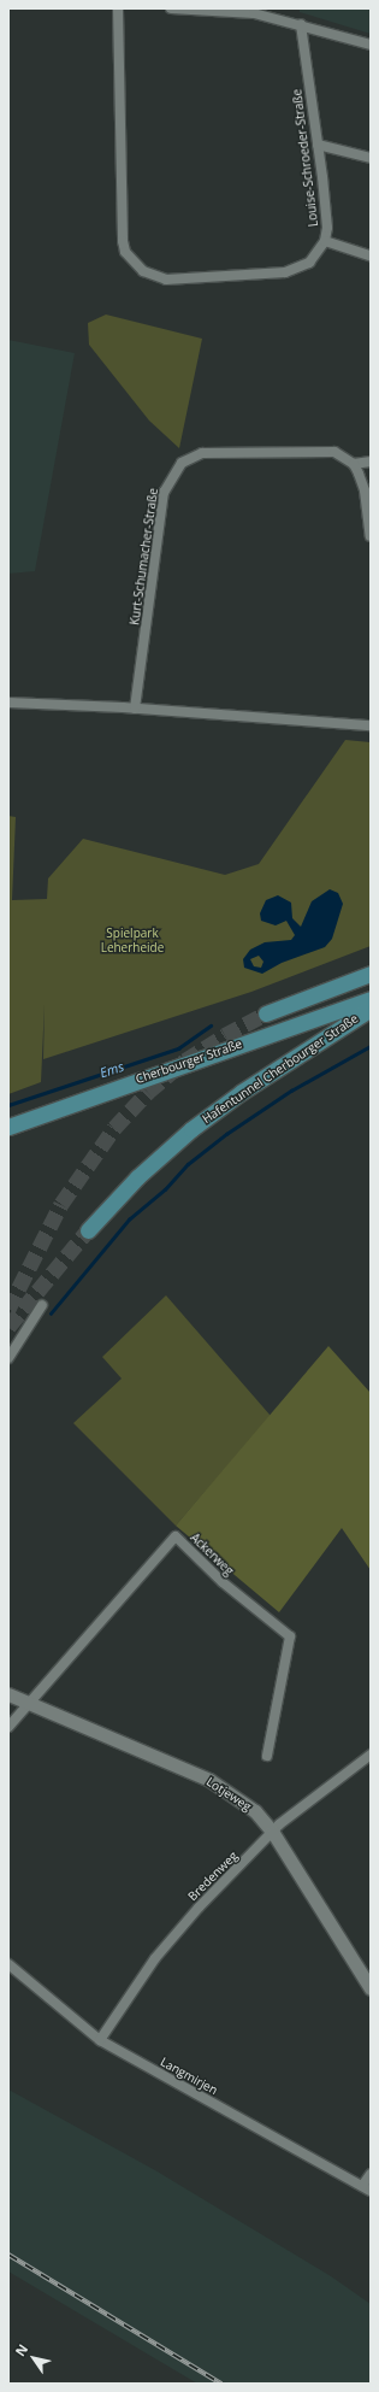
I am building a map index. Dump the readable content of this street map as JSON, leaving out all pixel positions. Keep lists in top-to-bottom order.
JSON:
{
  "streets": {
    "main road": ["Cherbourger Straße", "Hafentunnel Cherbourger Straße"],
    "street": [
      "Louise-Schroeder-Straße",
      "Kurt-Schumacher-Straße",
      "Ackerweg",
      "Lotjeweg",
      "Bredenweg",
      "Langmirjen"
    ]
  },
  "crossings": [
    ["Ackerweg", "Lotjeweg"],
    ["Lotjeweg", "Bredenweg"],
    ["Bredenweg", "Langmirjen"]
  ],
  "water": ["Ems"],
  "parks": ["Spielpark Leherheide"],
  "north": "top left"
}
